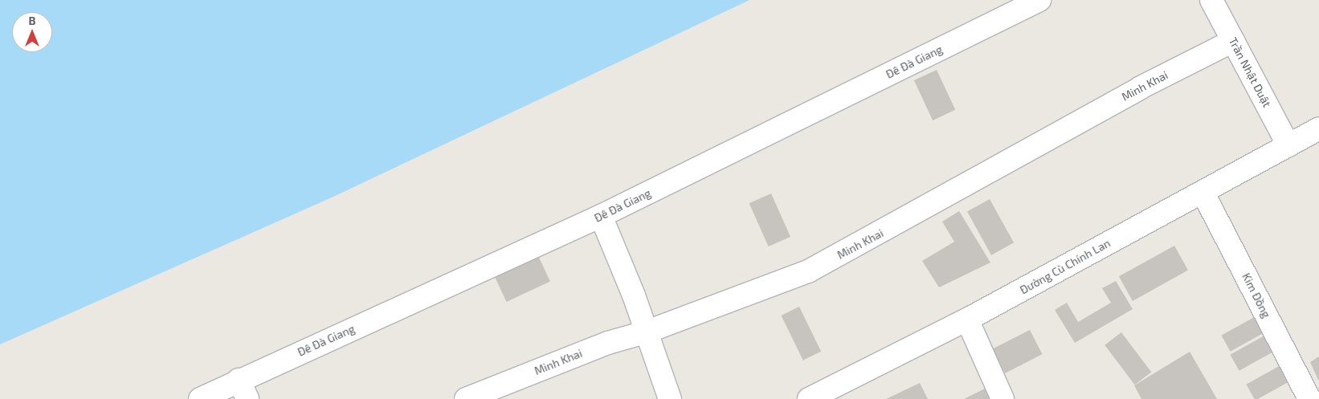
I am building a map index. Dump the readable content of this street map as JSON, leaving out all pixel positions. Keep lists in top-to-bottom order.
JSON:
{
  "streets": {
    "street": [
      "Đê Đà Giang",
      "Trần Nhật Duật",
      "Minh Khai",
      "Đường Cù Chính Lan",
      "Kim Đồng"
    ]
  },
  "crossings": [
    ["Trần Nhật Duật", "Minh Khai"],
    ["Trần Nhật Duật", "Đường Cù Chính Lan"],
    ["Đường Cù Chính Lan", "Kim Đồng"]
  ],
  "north": "top"
}
